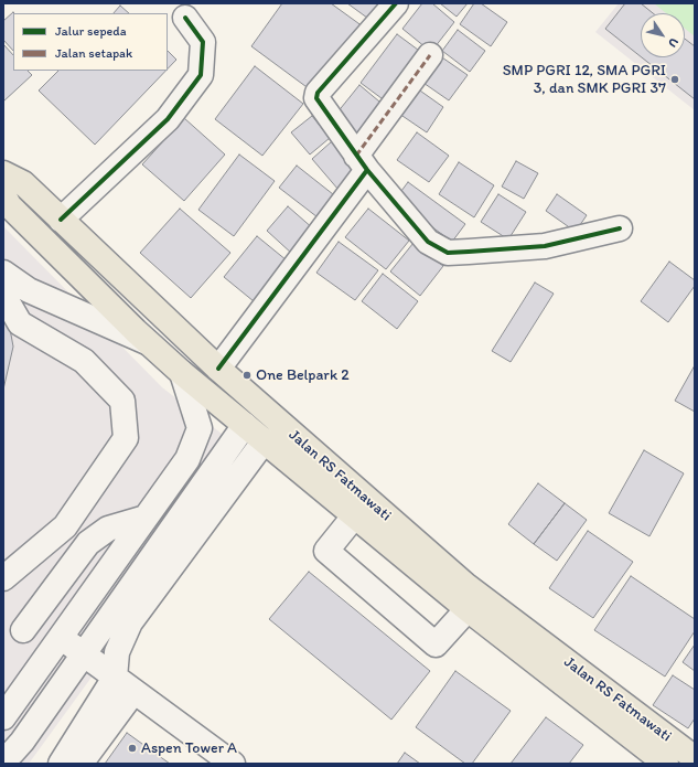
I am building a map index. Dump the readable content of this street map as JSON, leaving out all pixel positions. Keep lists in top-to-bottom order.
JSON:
{
  "streets": {
    "main road": ["Jalan RS Fatmawati"]
  },
  "places": ["SMP PGRI 12, SMA PGRI 3, dan SMK PGRI 37", "One Belpark 2", "Aspen Tower A"],
  "legend": ["Jalur sepeda", "Jalan setapak"],
  "north": "bottom right"
}
